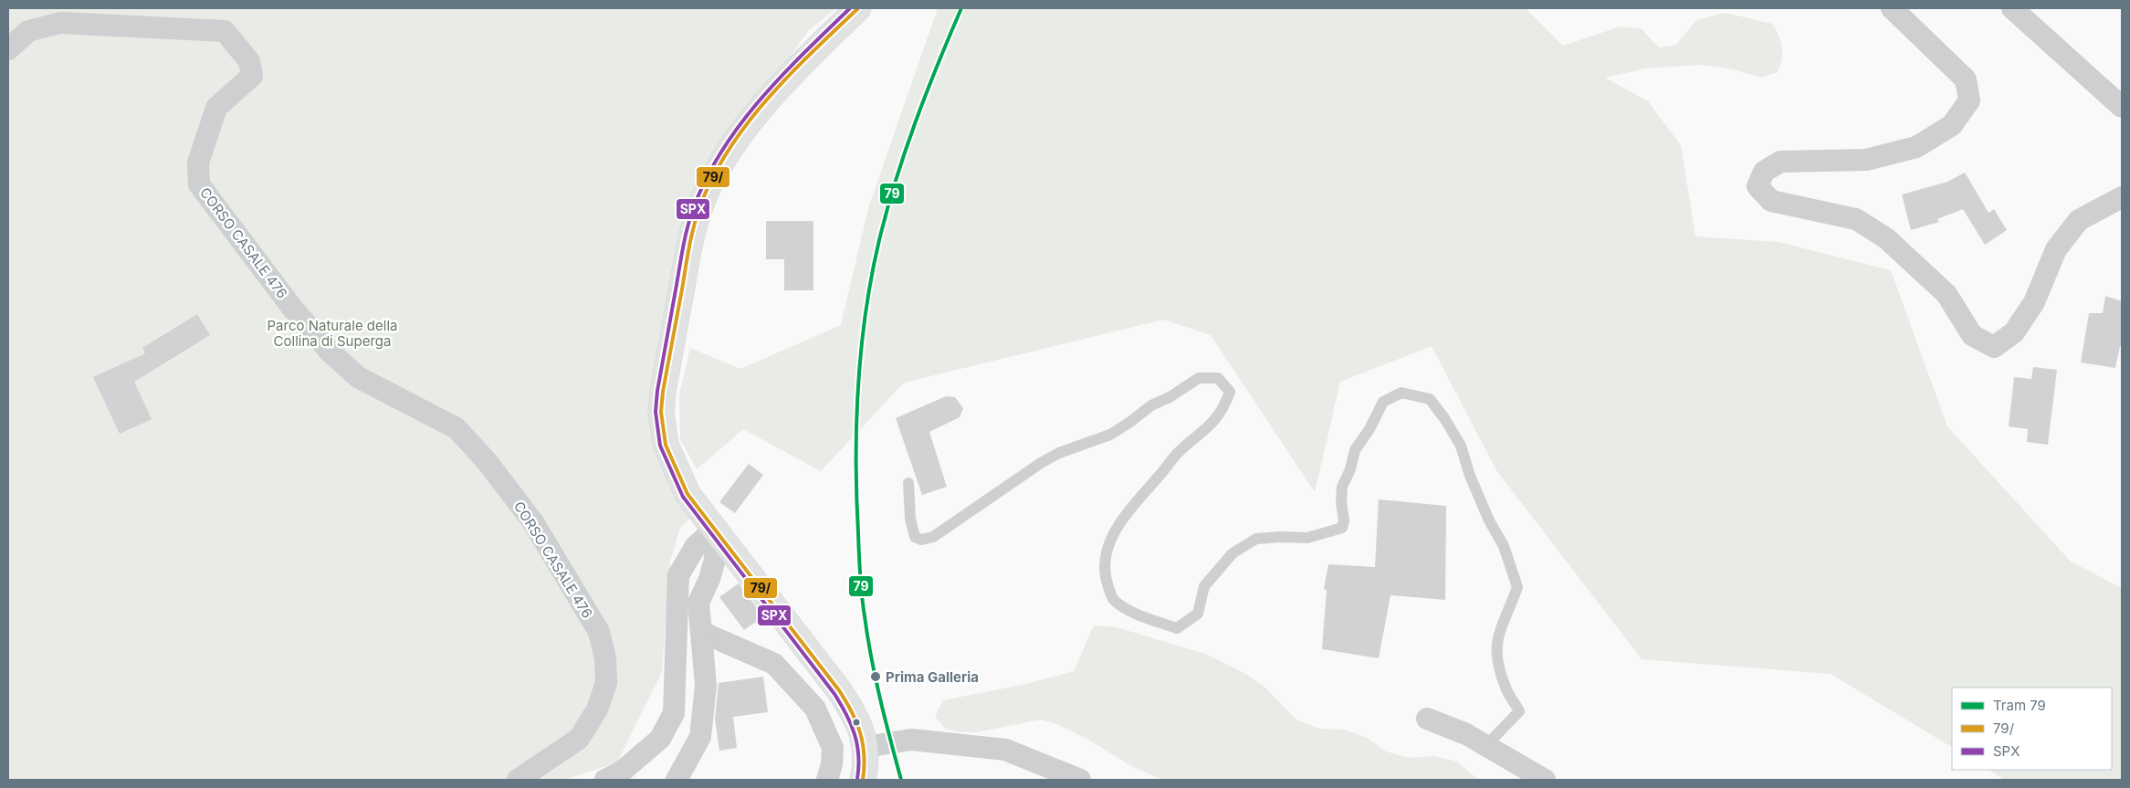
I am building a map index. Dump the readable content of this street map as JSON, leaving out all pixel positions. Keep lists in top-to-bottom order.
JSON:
{
  "streets": {
    "street": ["CORSO CASALE 476"]
  },
  "parks": ["Parco Naturale della Collina di Superga"],
  "places": ["Prima Galleria"],
  "lines": ["tram line 79", "transit line 79/", "transit line SPX"],
  "legend": ["Tram 79", "79/", "SPX"]
}
